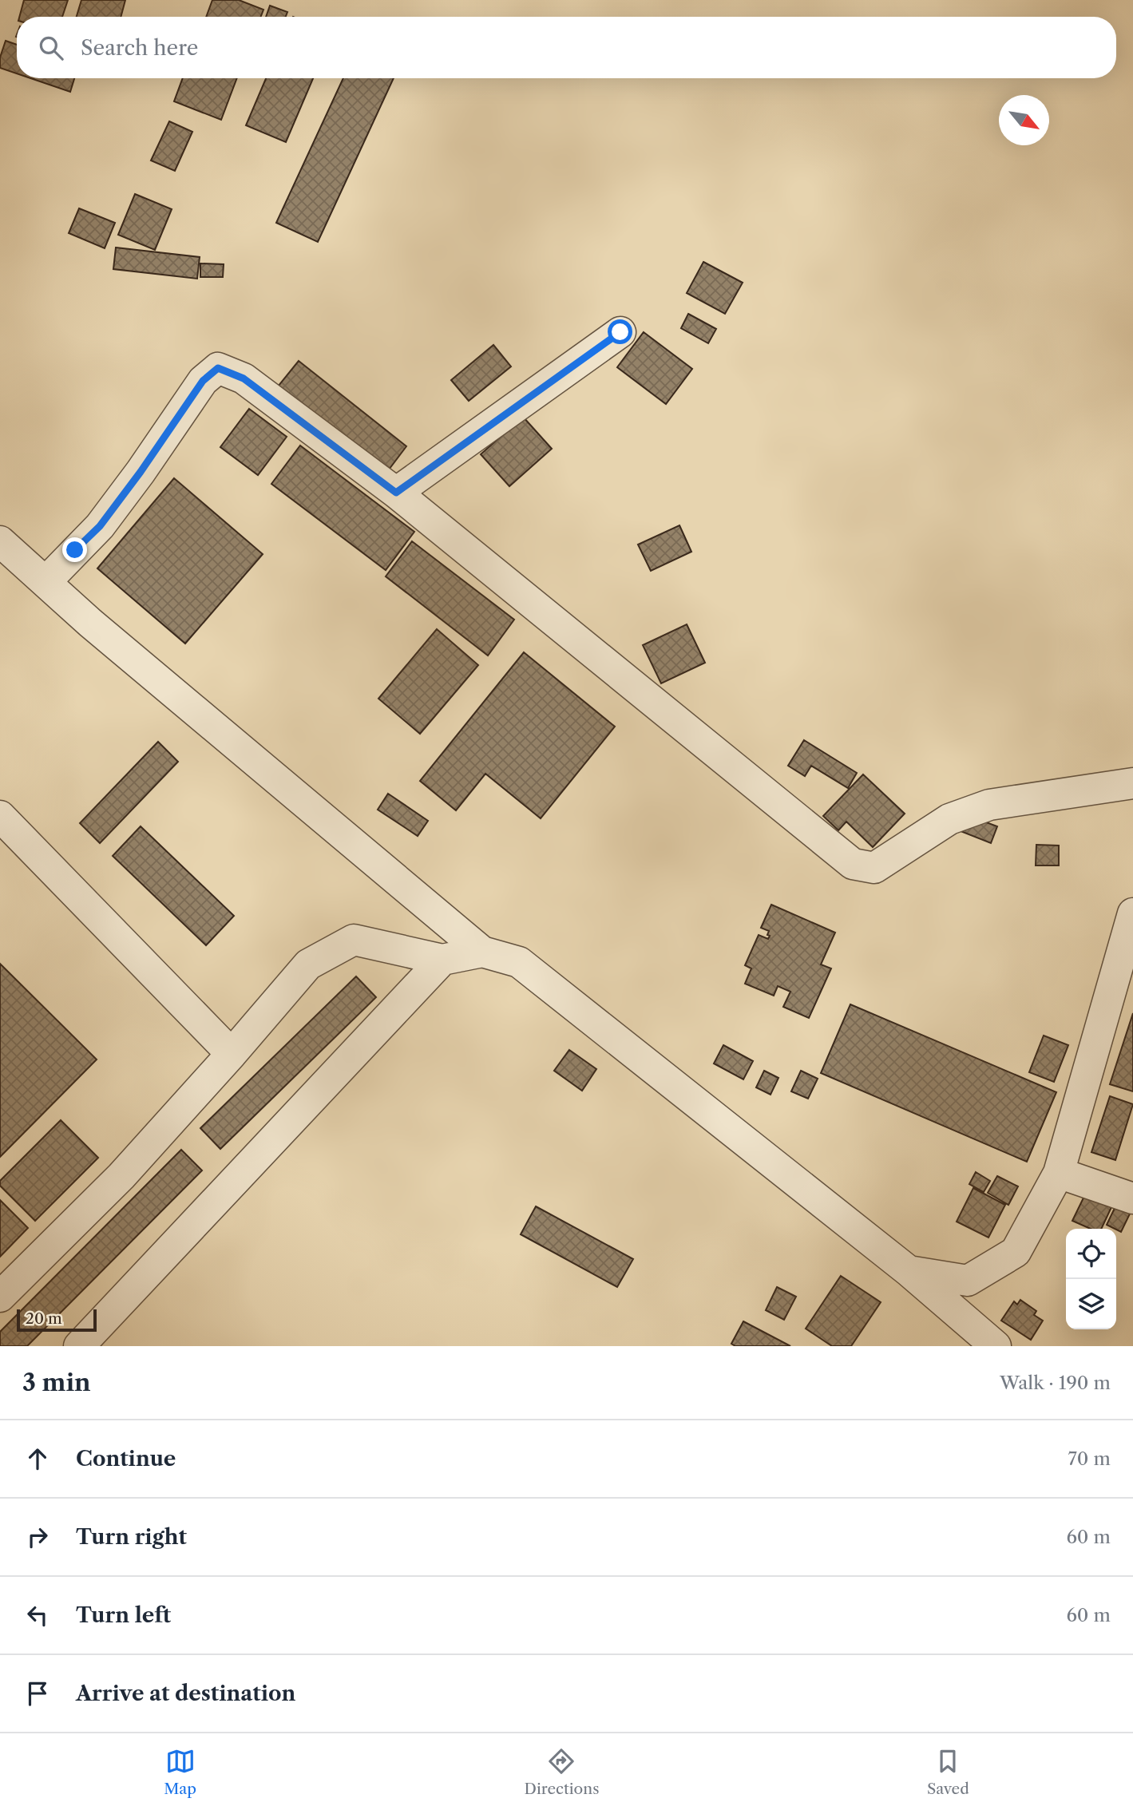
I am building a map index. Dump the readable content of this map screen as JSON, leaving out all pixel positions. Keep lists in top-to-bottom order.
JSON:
{
  "scale_bar": "20 m",
  "north": "bottom right",
  "page": {
    "search": "Search here",
    "scale": "20 m",
    "heading": ["3 min", "Walk · 190 m"],
    "list": [
      ["Continue", "70 m"],
      ["Turn right", "60 m"],
      ["Turn left", "60 m"],
      "Arrive at destination"
    ],
    "nav": ["Map", "Directions", "Saved"]
  }
}
